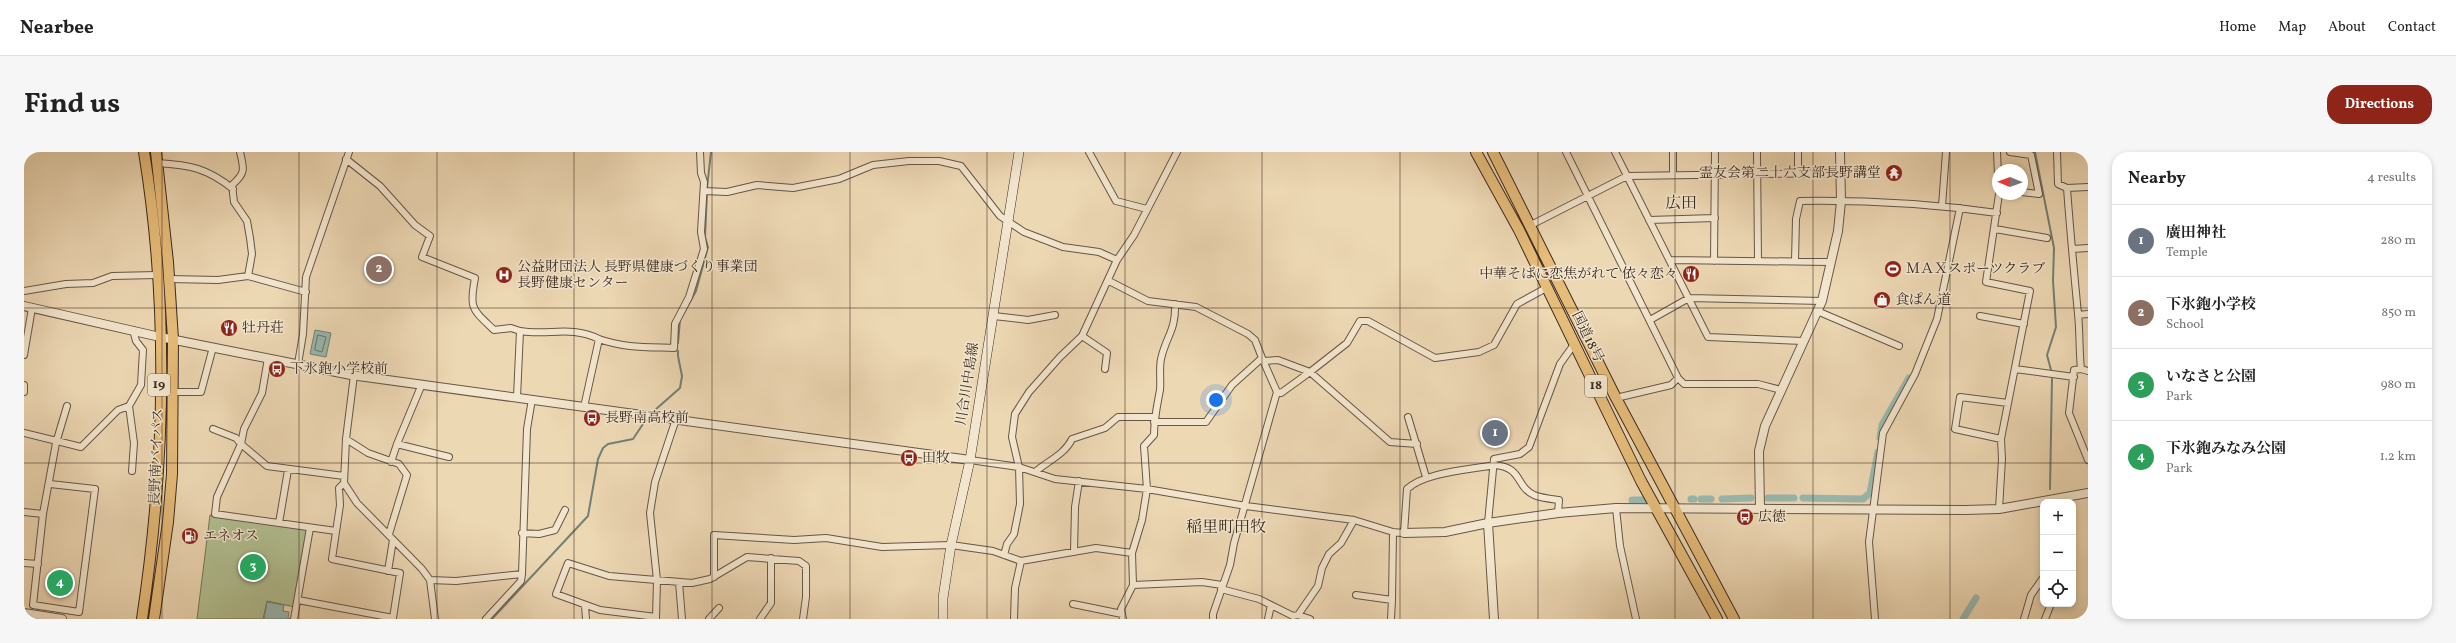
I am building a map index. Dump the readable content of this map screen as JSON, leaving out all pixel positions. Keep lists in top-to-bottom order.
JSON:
{
  "streets": {
    "highway": [
      "国道18号",
      "19",
      "18",
      "長野南バイパス"
    ],
    "main road": ["川合川中島線"]
  },
  "districts": ["広田", "稲里町田牧"],
  "places": {
    "temple": ["霊友会第二十六支部長野講堂"],
    "sports": ["ＭＡＸスポーツクラブ"],
    "restaurant": ["中華そばに恋焦がれて 依々恋々", "牡丹荘"],
    "hospital": ["公益財団法人 長野県健康づくり事業団 長野健康センター"],
    "shop": ["食ぱん道"],
    "bus stop": [
      "下氷鉋小学校前",
      "長野南高校前",
      "田牧",
      "広徳"
    ],
    "fuel station": ["エネオス"]
  },
  "north": "left",
  "page": {
    "header": "Nearbee",
    "nav": [
      "Home",
      "Map",
      "About",
      "Contact"
    ],
    "title": "Find us",
    "buttons": "Directions",
    "heading": ["Nearby", "4 results"],
    "list": [
      {
        "mark": "1",
        "name": "廣田神社",
        "note": "Temple",
        "value": "280 m"
      },
      {
        "mark": "2",
        "name": "下氷鉋小学校",
        "note": "School",
        "value": "850 m"
      },
      {
        "mark": "3",
        "name": "いなさと公園",
        "note": "Park",
        "value": "980 m"
      },
      {
        "mark": "4",
        "name": "下氷鉋みなみ公園",
        "note": "Park",
        "value": "1.2 km"
      }
    ],
    "pins": [
      "2",
      "1",
      "3",
      "4"
    ],
    "map_buttons": ["+", "−"]
  }
}
